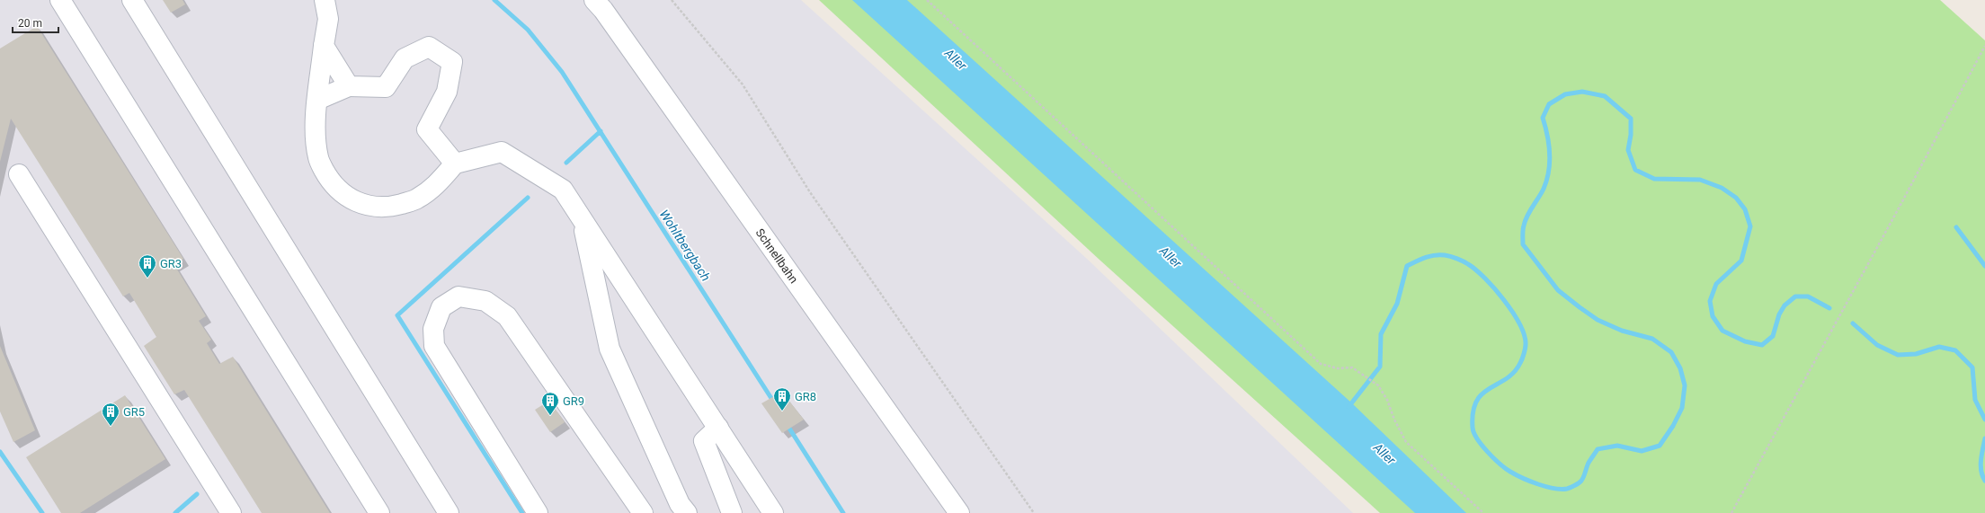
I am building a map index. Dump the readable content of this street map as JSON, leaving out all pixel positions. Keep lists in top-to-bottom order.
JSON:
{
  "streets": {
    "street": ["Schnellbahn"]
  },
  "water": ["Aller", "Wohltbergbach"],
  "places": {
    "building": [
      "GR3",
      "GR8",
      "GR9",
      "GR5"
    ]
  },
  "scale_bar": "20 m"
}
